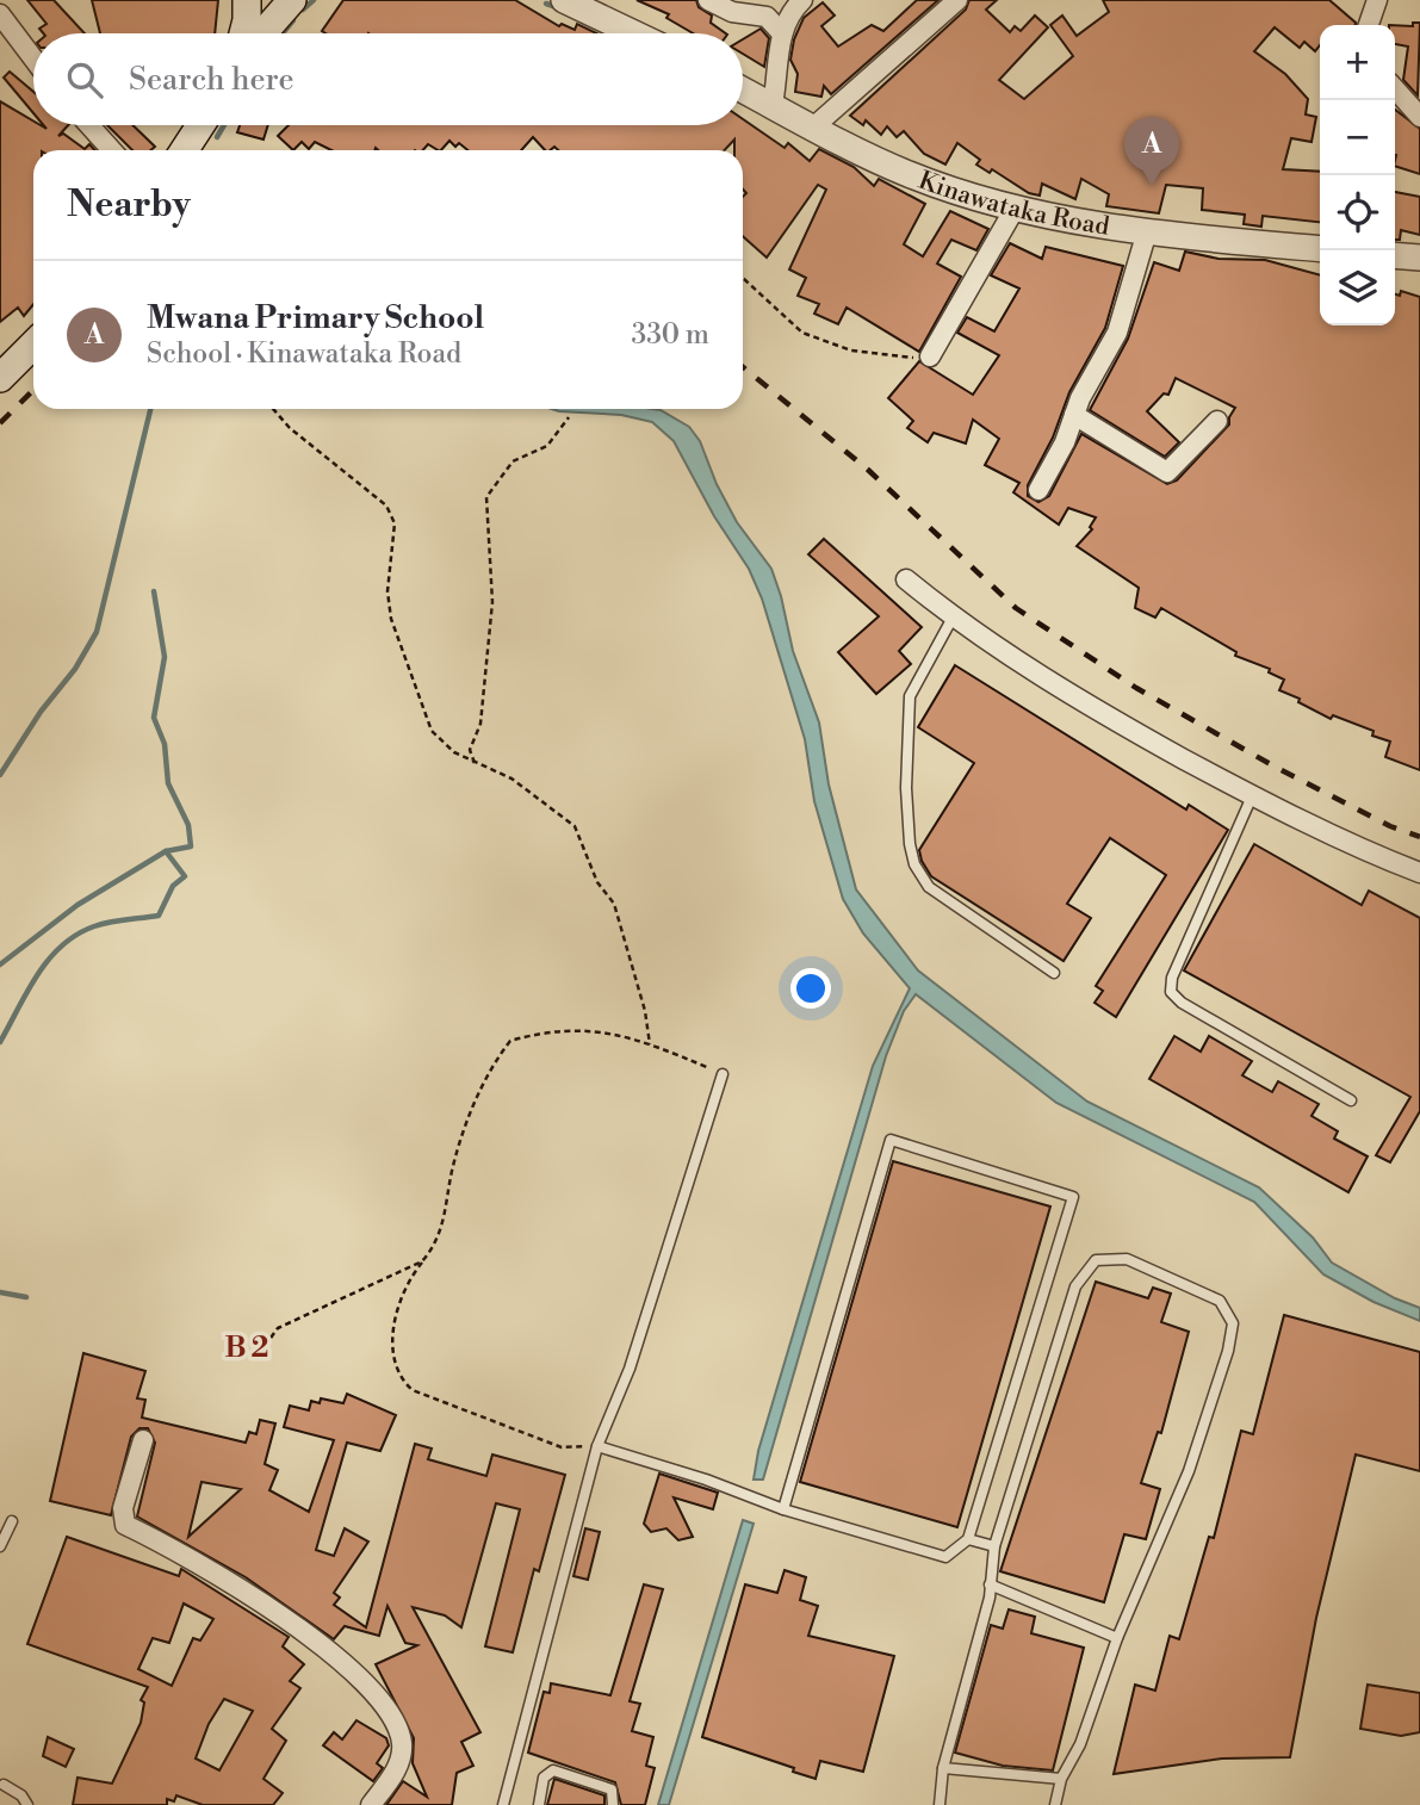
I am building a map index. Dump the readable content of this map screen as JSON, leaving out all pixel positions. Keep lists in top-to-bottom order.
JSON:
{
  "streets": {
    "street": ["Kinawataka Road"]
  },
  "districts": ["B 2"],
  "page": {
    "map_buttons": ["+", "−"],
    "search": "Search here",
    "pins": "A",
    "heading": "Nearby",
    "list": [
      {
        "mark": "A",
        "name": "Mwana Primary School",
        "note": "School · Kinawataka Road",
        "value": "330 m"
      }
    ]
  }
}
